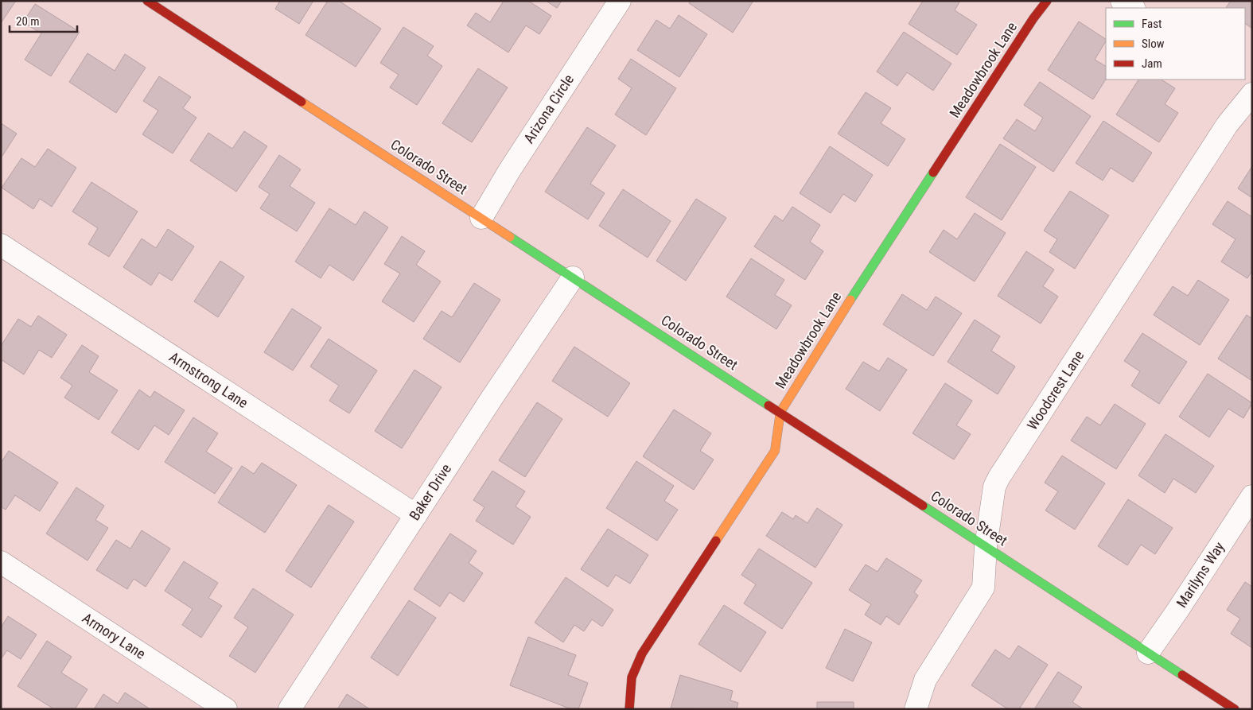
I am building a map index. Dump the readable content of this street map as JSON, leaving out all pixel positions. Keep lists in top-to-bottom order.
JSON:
{
  "streets": {
    "street": [
      "Meadowbrook Lane",
      "Arizona Circle",
      "Colorado Street",
      "Armstrong Lane",
      "Woodcrest Lane",
      "Baker Drive",
      "Marilyns Way",
      "Armory Lane"
    ]
  },
  "crossings": [
    ["Meadowbrook Lane", "Colorado Street"],
    ["Arizona Circle", "Colorado Street"],
    ["Colorado Street", "Woodcrest Lane"],
    ["Colorado Street", "Baker Drive"],
    ["Colorado Street", "Marilyns Way"],
    ["Armstrong Lane", "Baker Drive"]
  ],
  "legend": ["Fast", "Slow", "Jam"],
  "scale_bar": "20 m"
}
